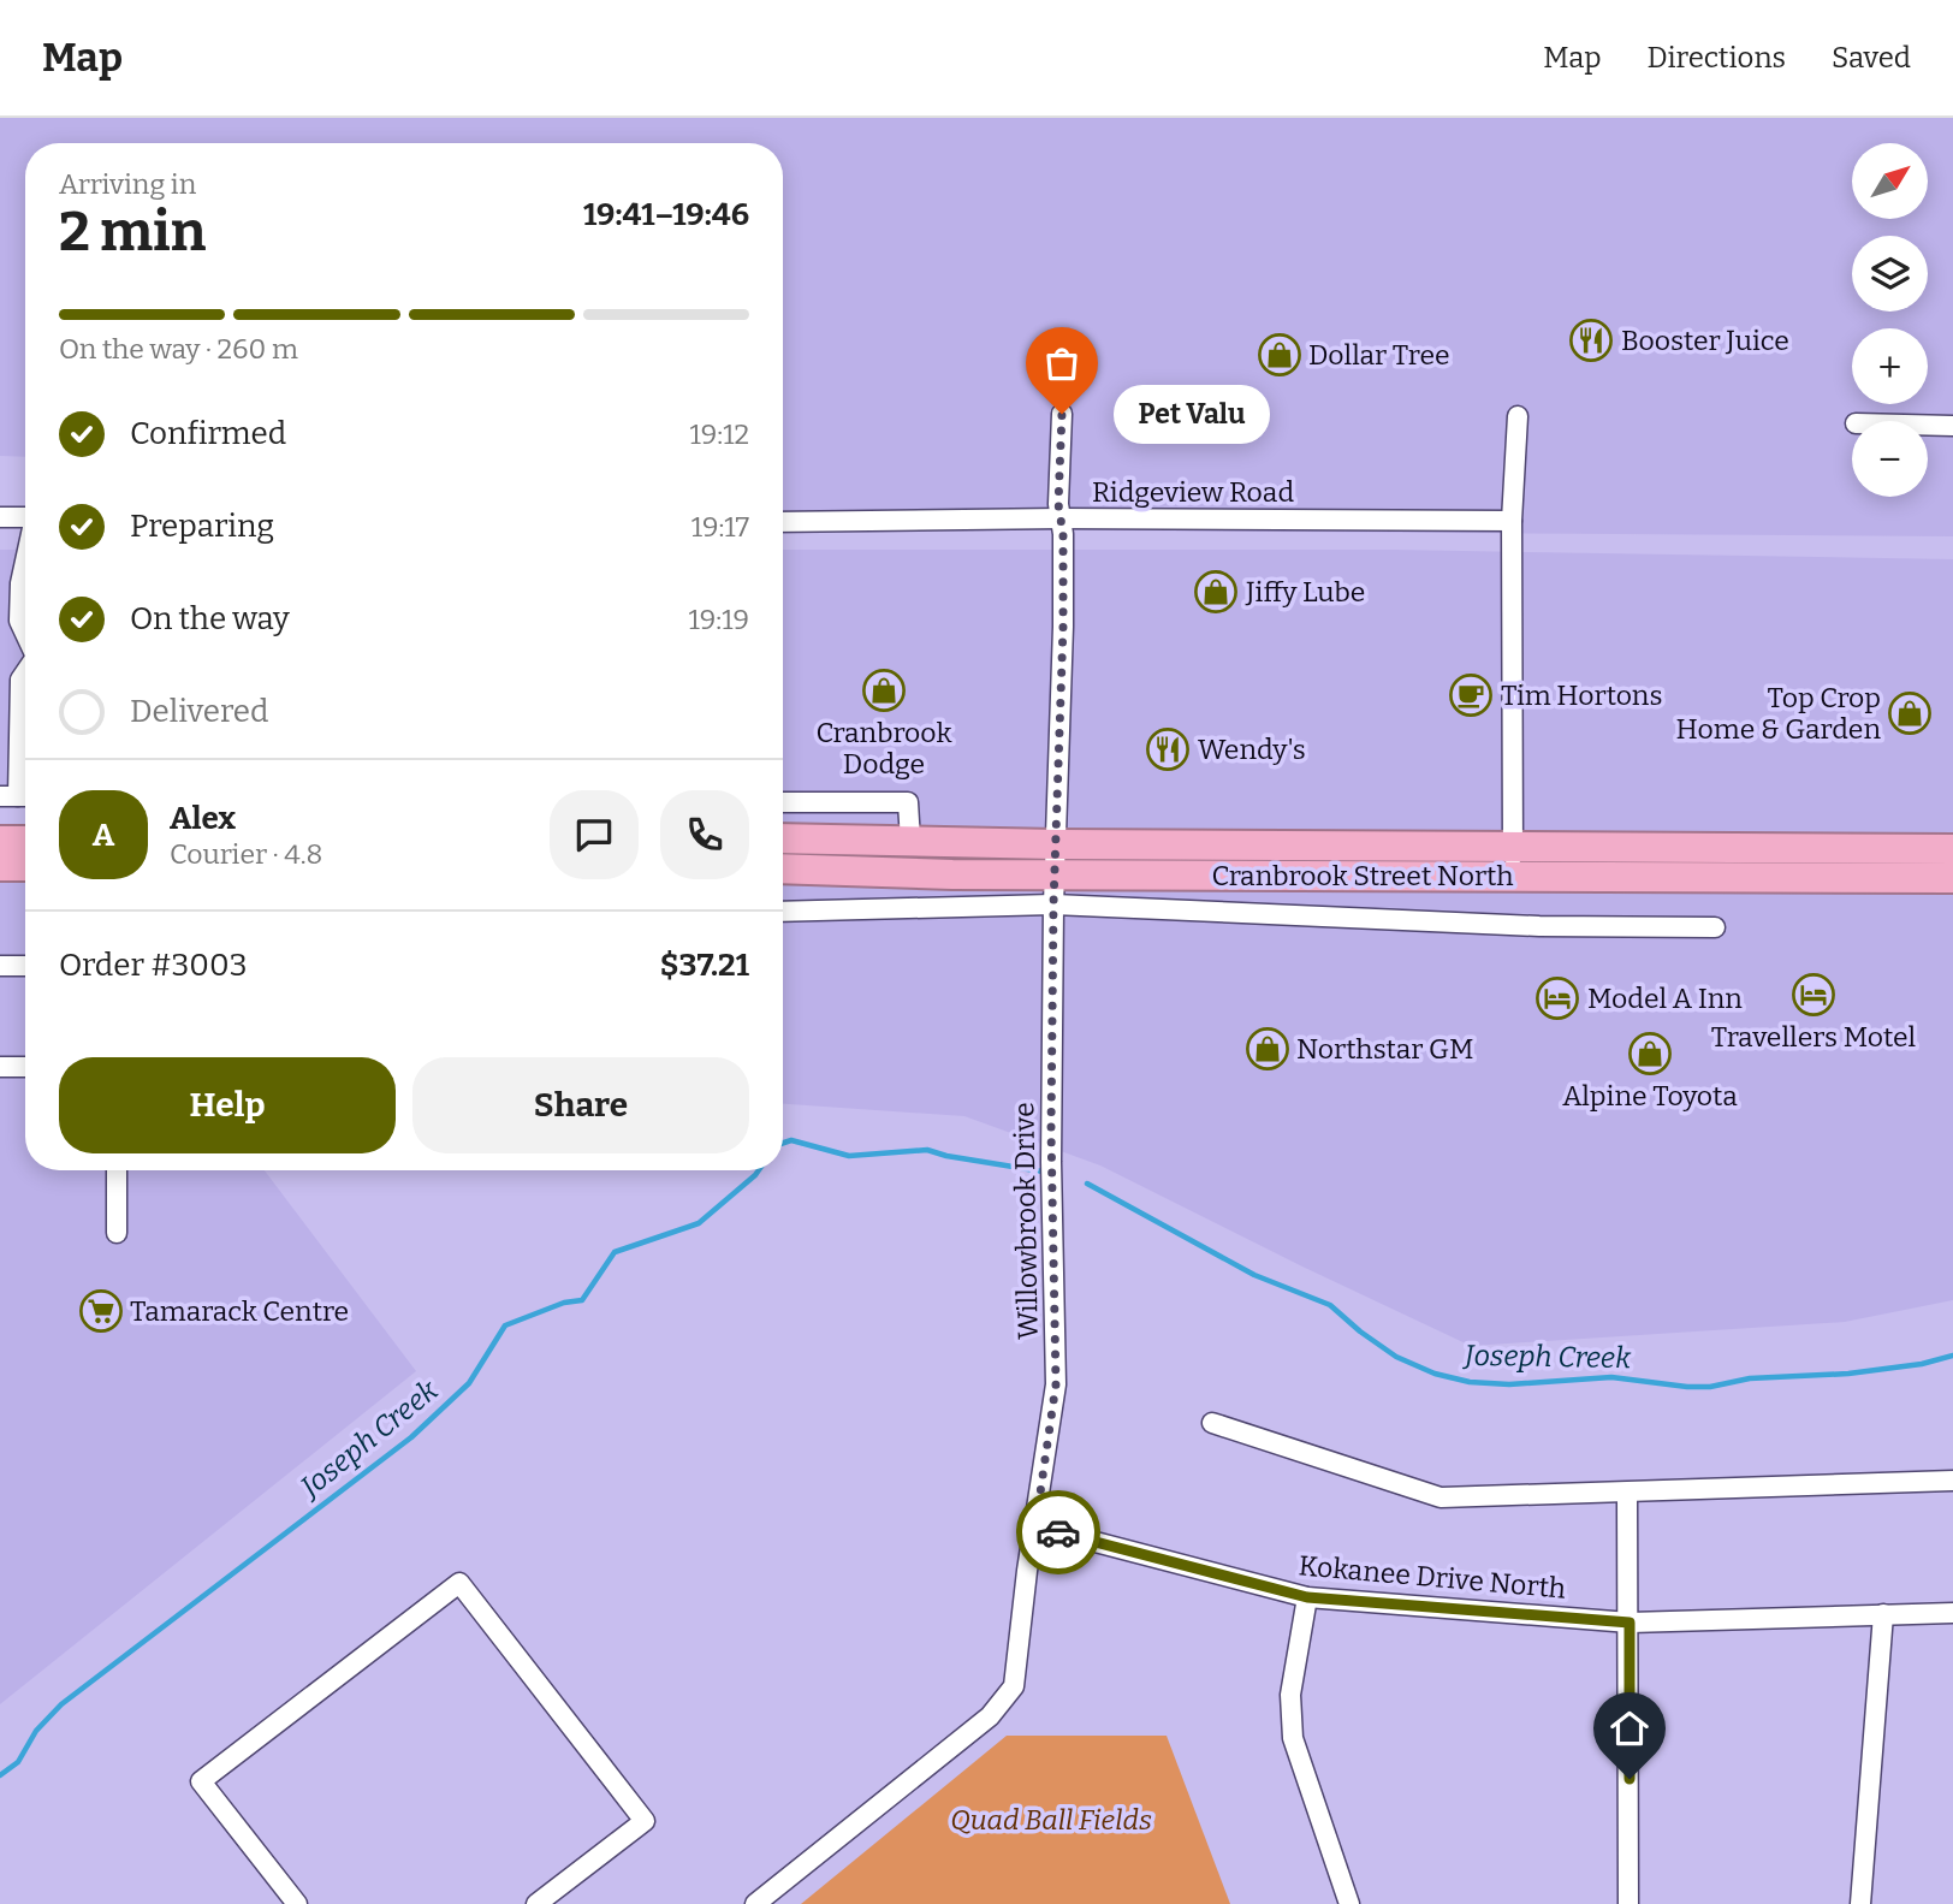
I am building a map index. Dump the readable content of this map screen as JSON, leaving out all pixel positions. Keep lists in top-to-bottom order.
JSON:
{
  "streets": {
    "highway": ["Cranbrook Street North"],
    "street": ["Ridgeview Road", "Willowbrook Drive", "Kokanee Drive North"]
  },
  "crossings": [
    ["Ridgeview Road", "Willowbrook Drive"],
    ["Cranbrook Street North", "Willowbrook Drive"],
    ["Willowbrook Drive", "Kokanee Drive North"]
  ],
  "water": ["Joseph Creek"],
  "parks": ["Quad Ball Fields"],
  "places": {
    "restaurant": ["Booster Juice", "Wendy's"],
    "shop": [
      "Dollar Tree",
      "Jiffy Lube",
      "Cranbrook Dodge",
      "Top Crop Home & Garden",
      "Northstar GM",
      "Alpine Toyota"
    ],
    "other": ["Pet Valu"],
    "cafe": ["Tim Hortons"],
    "hotel": ["Travellers Motel", "Model A Inn"],
    "supermarket": ["Tamarack Centre"]
  },
  "north": "top right",
  "page": {
    "header": "Map",
    "nav": ["Map", "Directions", "Saved"],
    "map_buttons": ["+", "−"],
    "heading": ["2 min", "Arriving in", "19:41–19:46"],
    "panel": [
      "Alex",
      "Courier · 4.8",
      "Order #3003",
      "$37.21"
    ],
    "bar": "On the way · 260 m",
    "bubble": "Pet Valu",
    "list": [
      ["Confirmed", "19:12"],
      ["Preparing", "19:17"],
      ["On the way", "19:19"],
      "Delivered"
    ],
    "round": "A",
    "buttons": ["Help", "Share"]
  }
}
